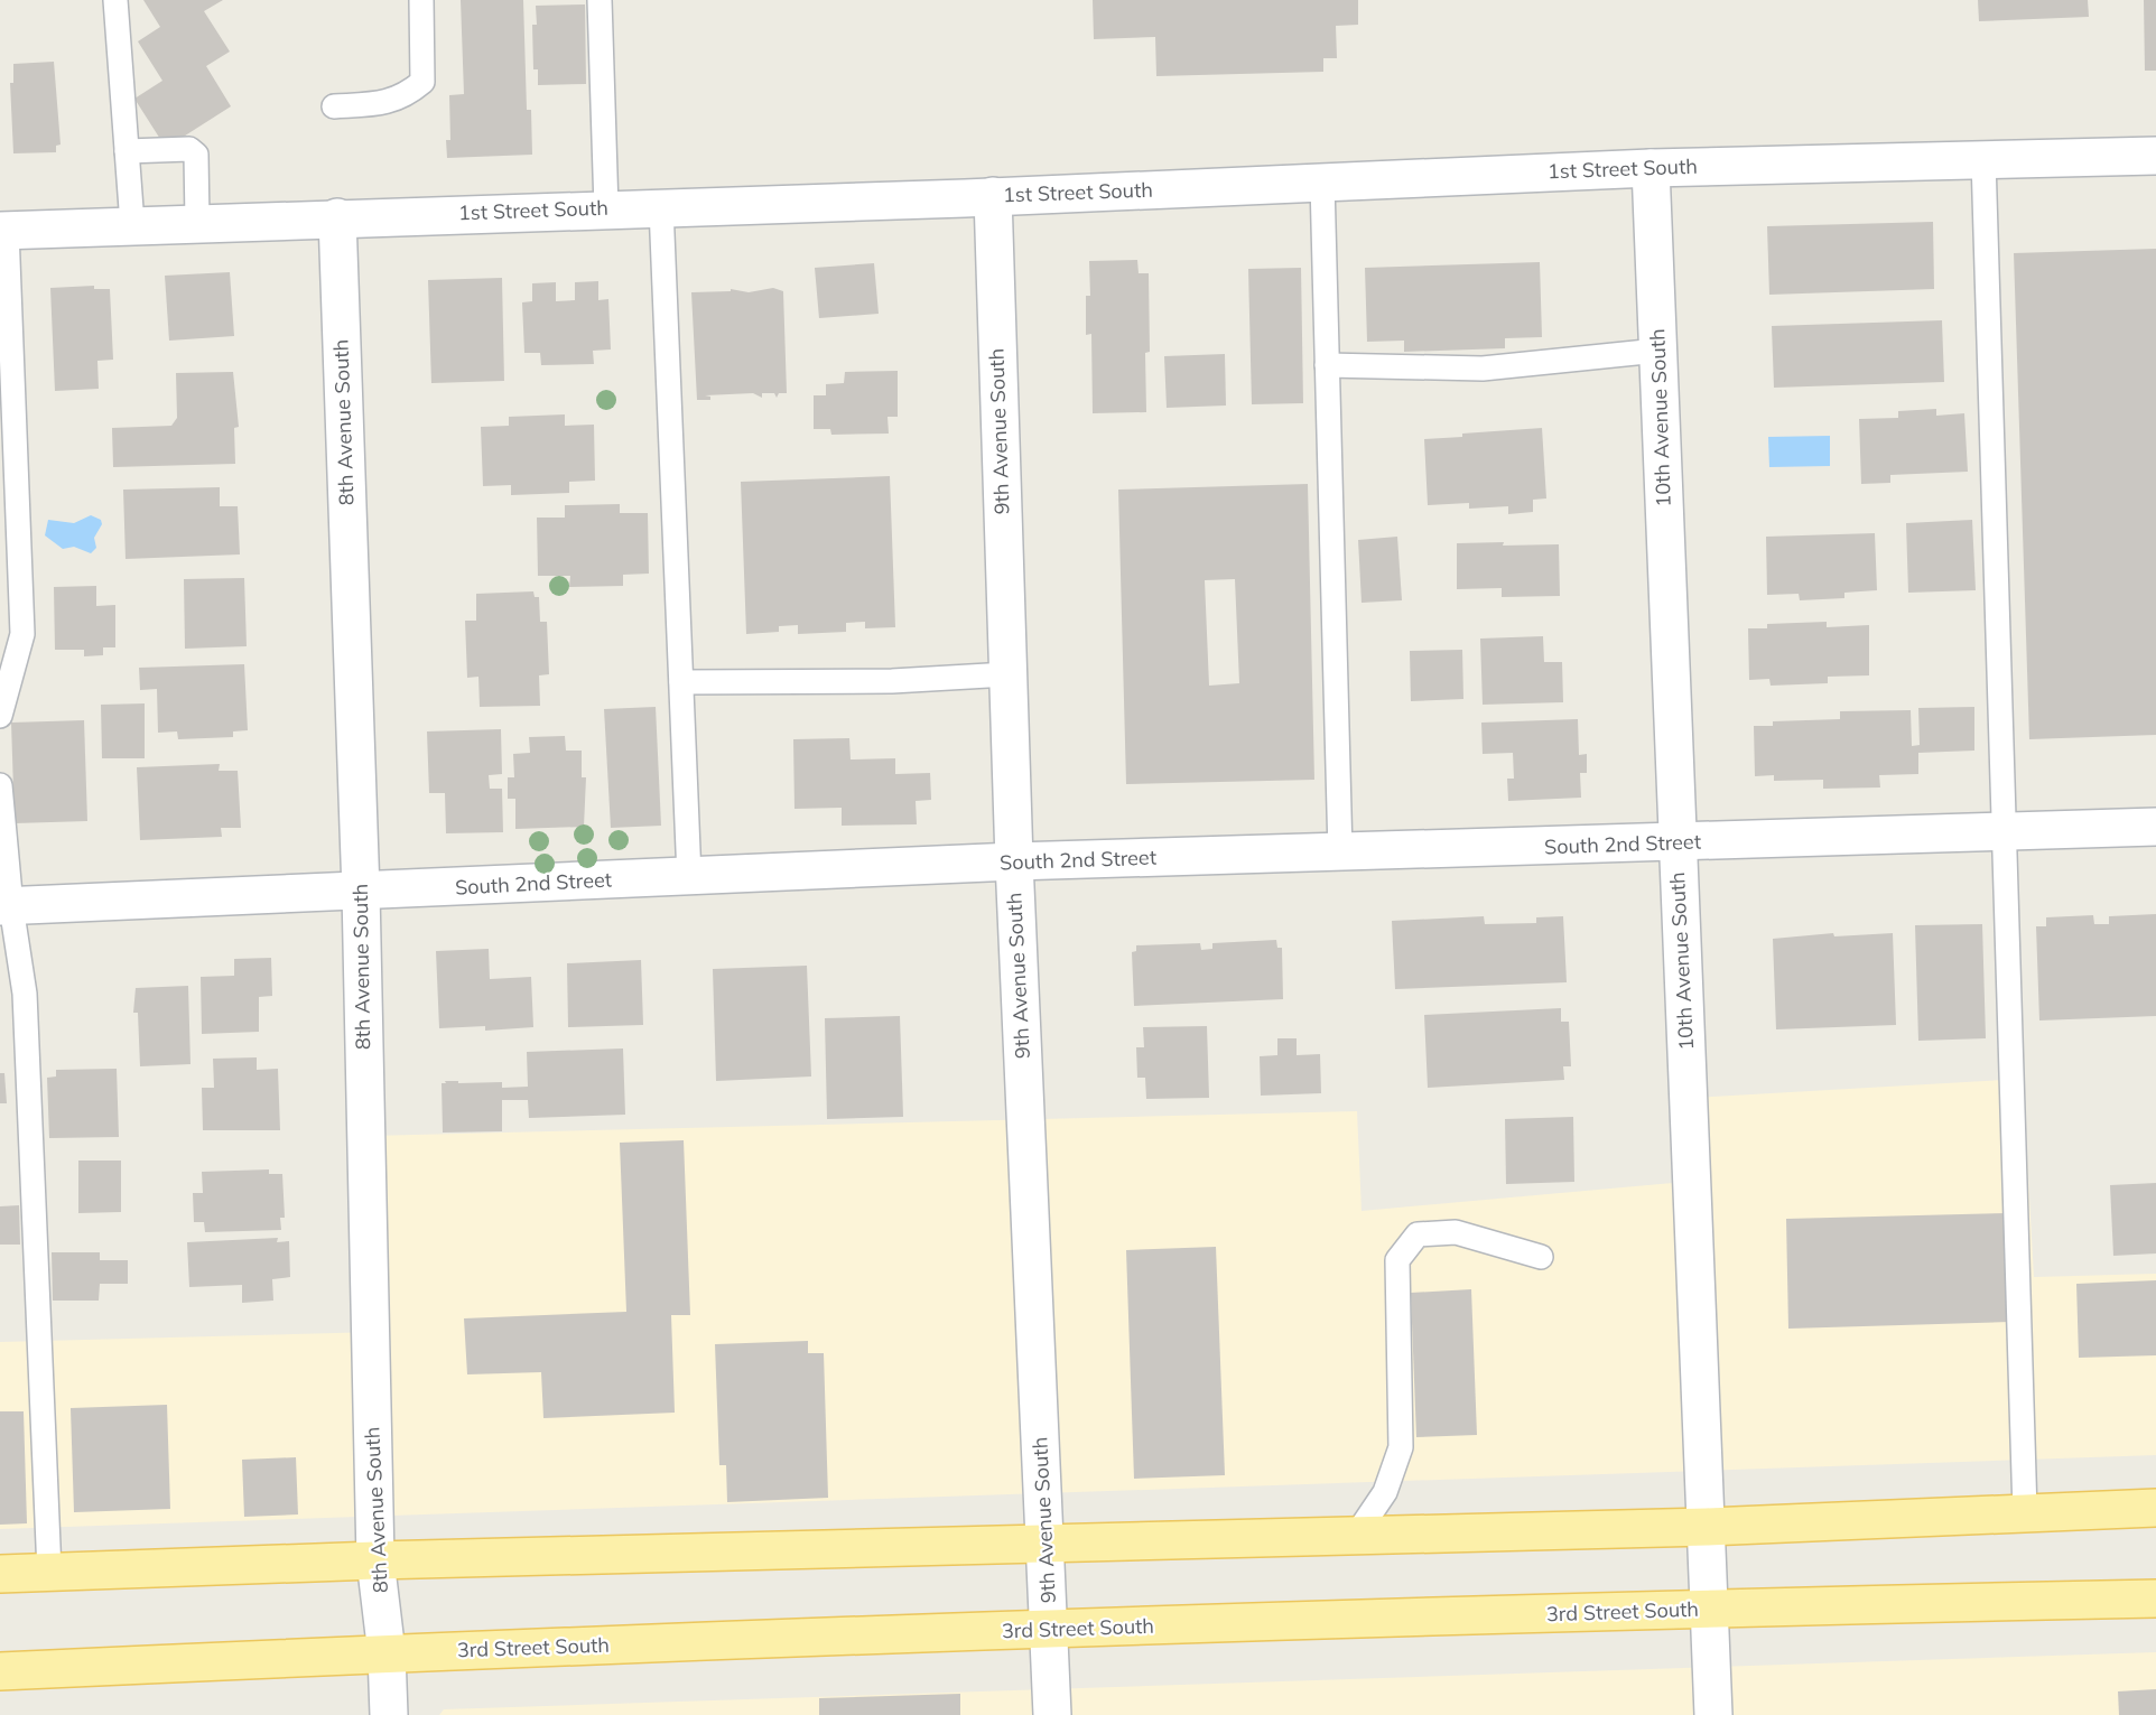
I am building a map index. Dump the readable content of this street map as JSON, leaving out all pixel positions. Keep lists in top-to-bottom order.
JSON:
{
  "streets": {
    "main road": ["3rd Street South"],
    "street": [
      "1st Street South",
      "10th Avenue South",
      "8th Avenue South",
      "9th Avenue South",
      "South 2nd Street"
    ]
  },
  "crossings": [
    ["1st Street South", "10th Avenue South"],
    ["1st Street South", "8th Avenue South"],
    ["1st Street South", "9th Avenue South"],
    ["10th Avenue South", "South 2nd Street"],
    ["10th Avenue South", "3rd Street South"],
    ["8th Avenue South", "South 2nd Street"],
    ["8th Avenue South", "3rd Street South"],
    ["9th Avenue South", "South 2nd Street"],
    ["9th Avenue South", "3rd Street South"]
  ]
}
